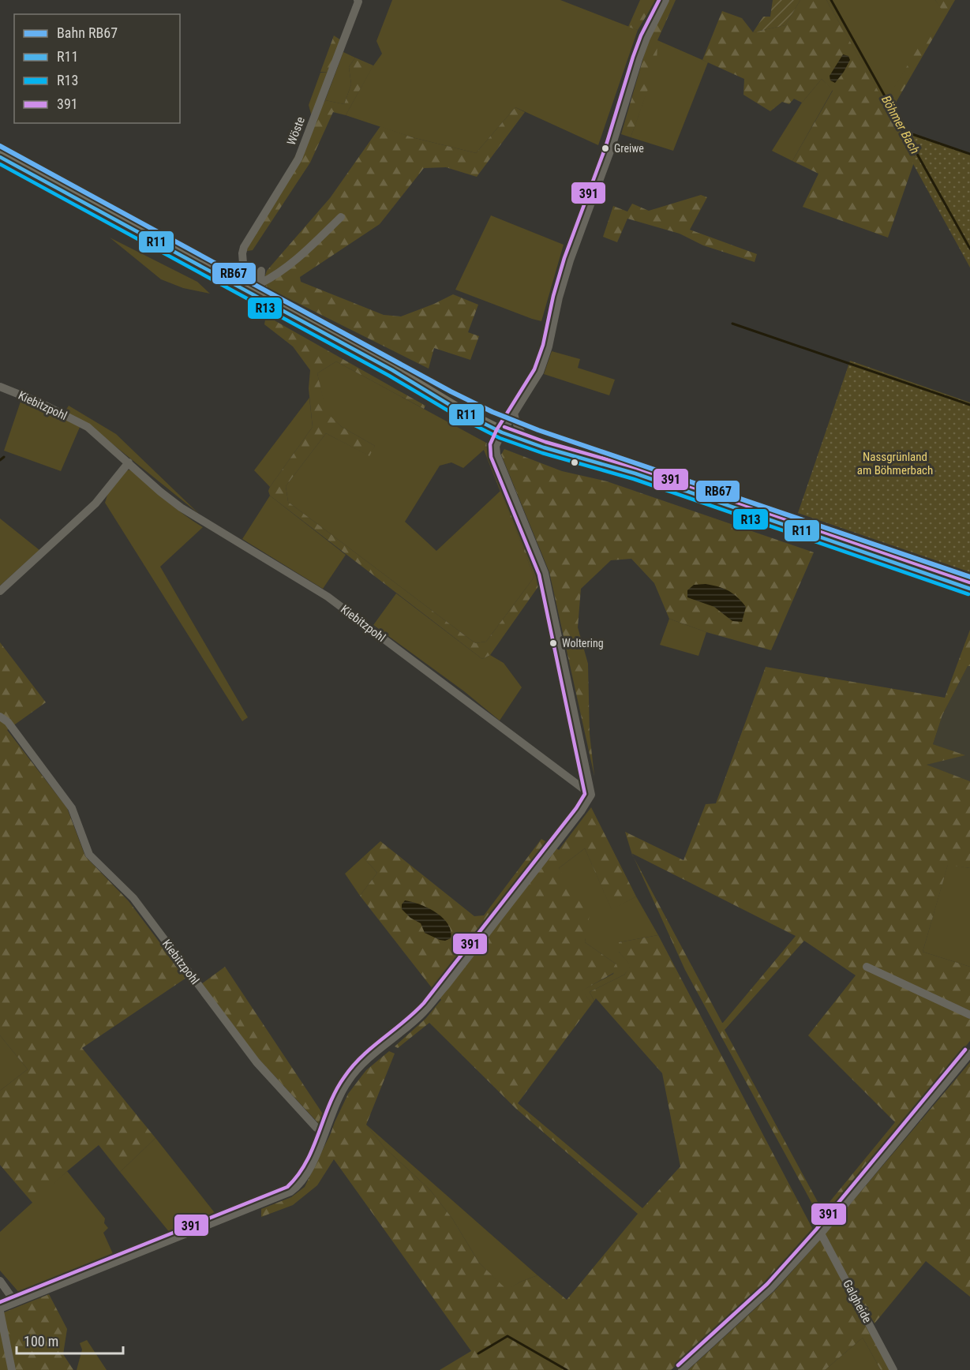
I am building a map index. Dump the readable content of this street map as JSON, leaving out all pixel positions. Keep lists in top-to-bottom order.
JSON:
{
  "streets": {
    "street": ["Wöste", "Kiebitzpohl", "Galgheide"]
  },
  "water": ["Böhmer Bach"],
  "parks": ["Nassgrünland am Böhmerbach"],
  "places": ["Greiwe", "Woltering"],
  "lines": [
    "transit line 391",
    "rail line RB67",
    "transit line R11",
    "transit line R13"
  ],
  "legend": [
    "Bahn RB67",
    "R11",
    "R13",
    "391"
  ],
  "scale_bar": "100 m"
}
